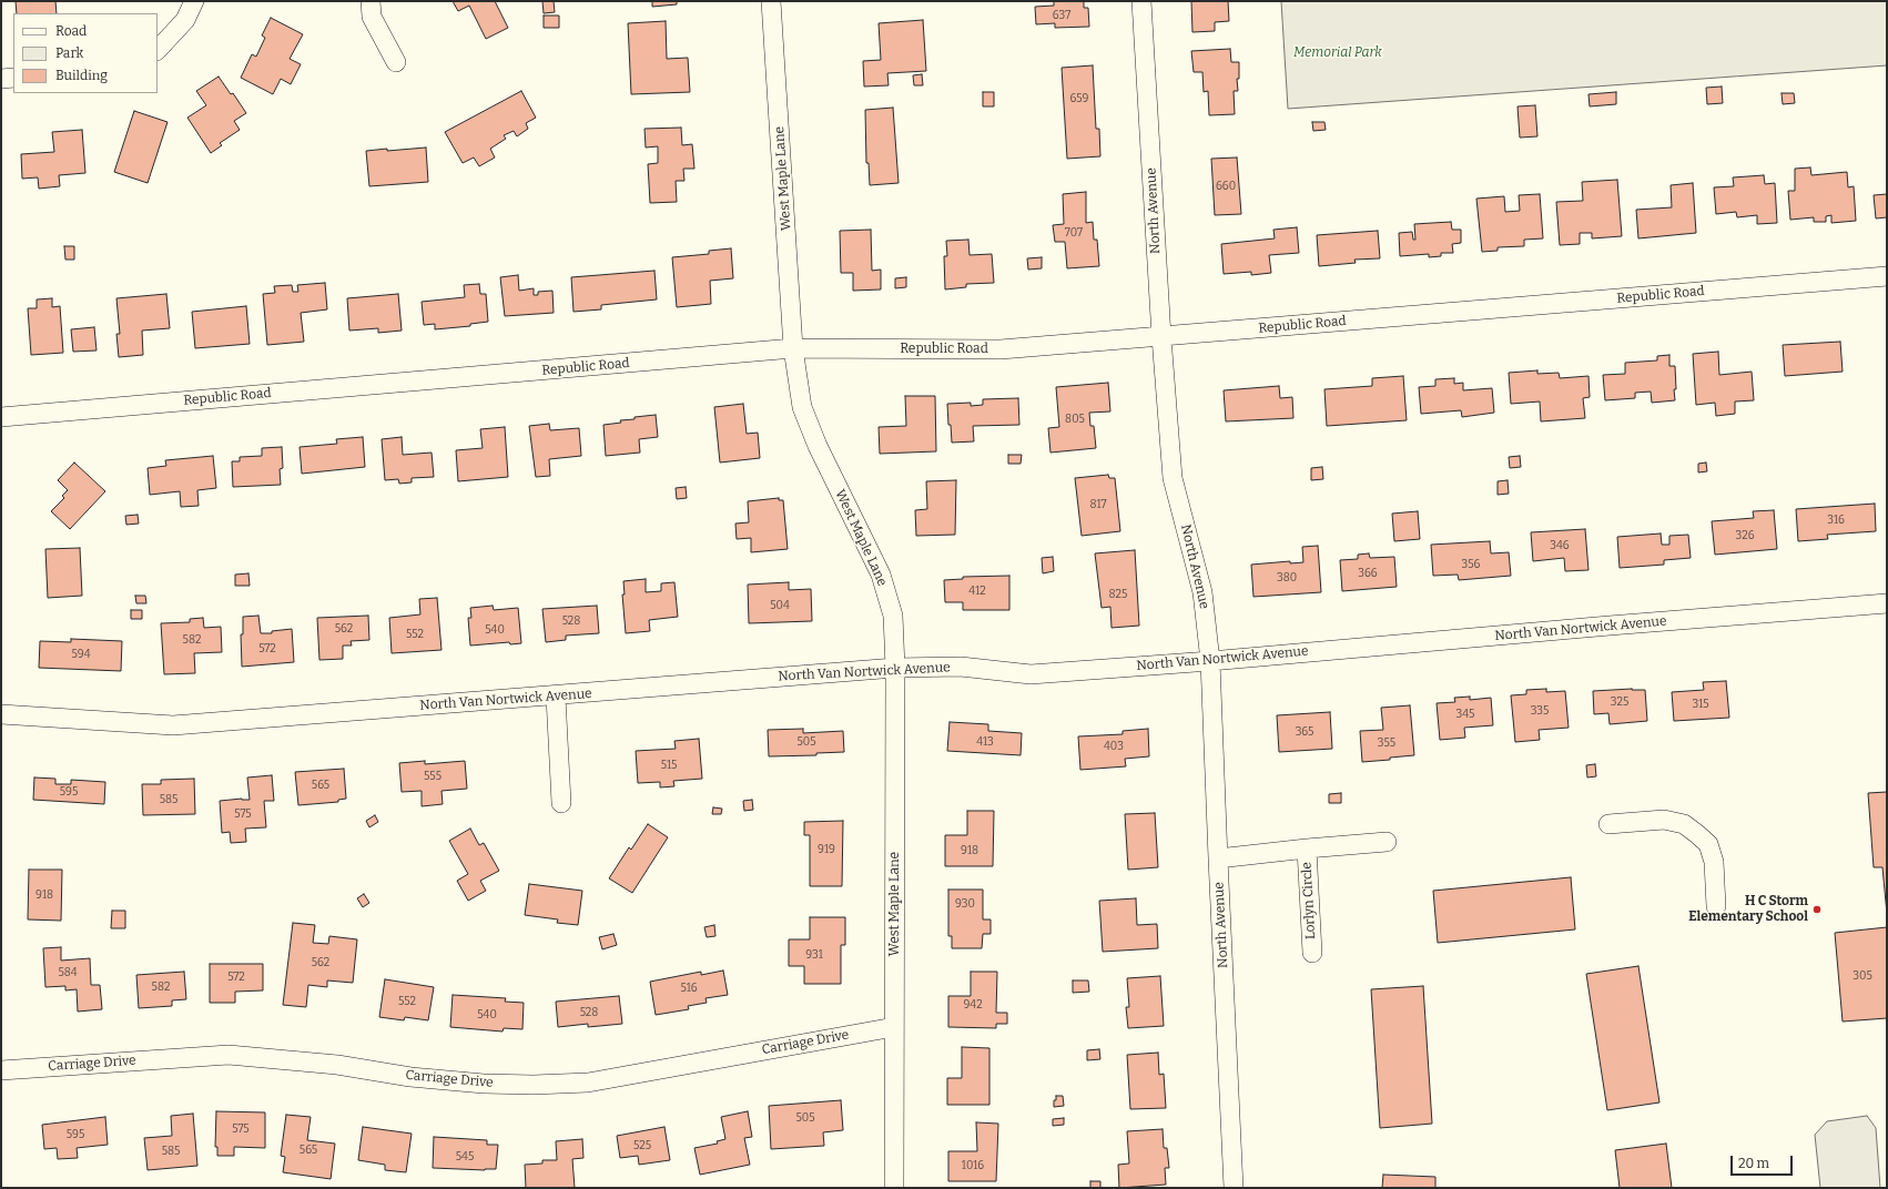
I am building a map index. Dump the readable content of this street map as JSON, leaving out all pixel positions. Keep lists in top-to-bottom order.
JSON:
{
  "streets": {
    "street": [
      "West Maple Lane",
      "North Avenue",
      "Republic Road",
      "North Van Nortwick Avenue",
      "Lorlyn Circle",
      "Carriage Drive"
    ]
  },
  "crossings": [
    ["West Maple Lane", "Republic Road"],
    ["West Maple Lane", "North Van Nortwick Avenue"],
    ["West Maple Lane", "Carriage Drive"],
    ["North Avenue", "Republic Road"],
    ["North Avenue", "North Van Nortwick Avenue"],
    ["North Avenue", "Lorlyn Circle"]
  ],
  "parks": ["Memorial Park"],
  "places": ["H C Storm Elementary School"],
  "house_numbers": [
    "637",
    "659",
    "660",
    "707",
    "805",
    "817",
    "316",
    "326",
    "346",
    "356",
    "366",
    "380",
    "412",
    "825",
    "504",
    "528",
    "562",
    "540",
    "552",
    "582",
    "572",
    "594",
    "325",
    "315",
    "335",
    "345",
    "365",
    "505",
    "413",
    "355",
    "403",
    "515",
    "555",
    "565",
    "595",
    "585",
    "575",
    "919",
    "918",
    "918",
    "930",
    "931",
    "562",
    "584",
    "305",
    "572",
    "582",
    "516",
    "552",
    "942",
    "528",
    "540",
    "505",
    "575",
    "595",
    "525",
    "565",
    "585",
    "545",
    "1016"
  ],
  "legend": ["Road", "Park", "Building"],
  "scale_bar": "20 m"
}
